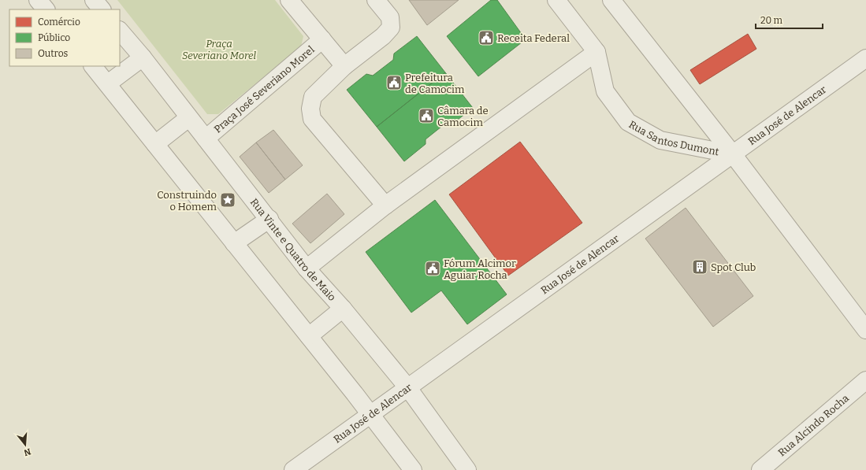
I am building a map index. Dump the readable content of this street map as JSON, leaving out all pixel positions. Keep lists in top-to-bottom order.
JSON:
{
  "streets": {
    "street": [
      "Praça José Severiano Morel",
      "Rua José de Alencar",
      "Rua Santos Dumont",
      "Rua Vinte e Quatro de Maio",
      "Rua Alcindo Rocha"
    ]
  },
  "crossings": [
    ["Praça José Severiano Morel", "Rua Vinte e Quatro de Maio"],
    ["Rua José de Alencar", "Rua Santos Dumont"],
    ["Rua José de Alencar", "Rua Vinte e Quatro de Maio"]
  ],
  "parks": ["Praça Severiano Morel"],
  "places": {
    "public building": [
      "Receita Federal",
      "Prefeitura de Camocim",
      "Câmara de Camocim",
      "Fórum Alcimor Aguiar Rocha"
    ],
    "place": ["Construindo o Homem"],
    "building": ["Spot Club"]
  },
  "legend": ["Comércio", "Público", "Outros"],
  "scale_bar": "20 m",
  "north": "bottom"
}
